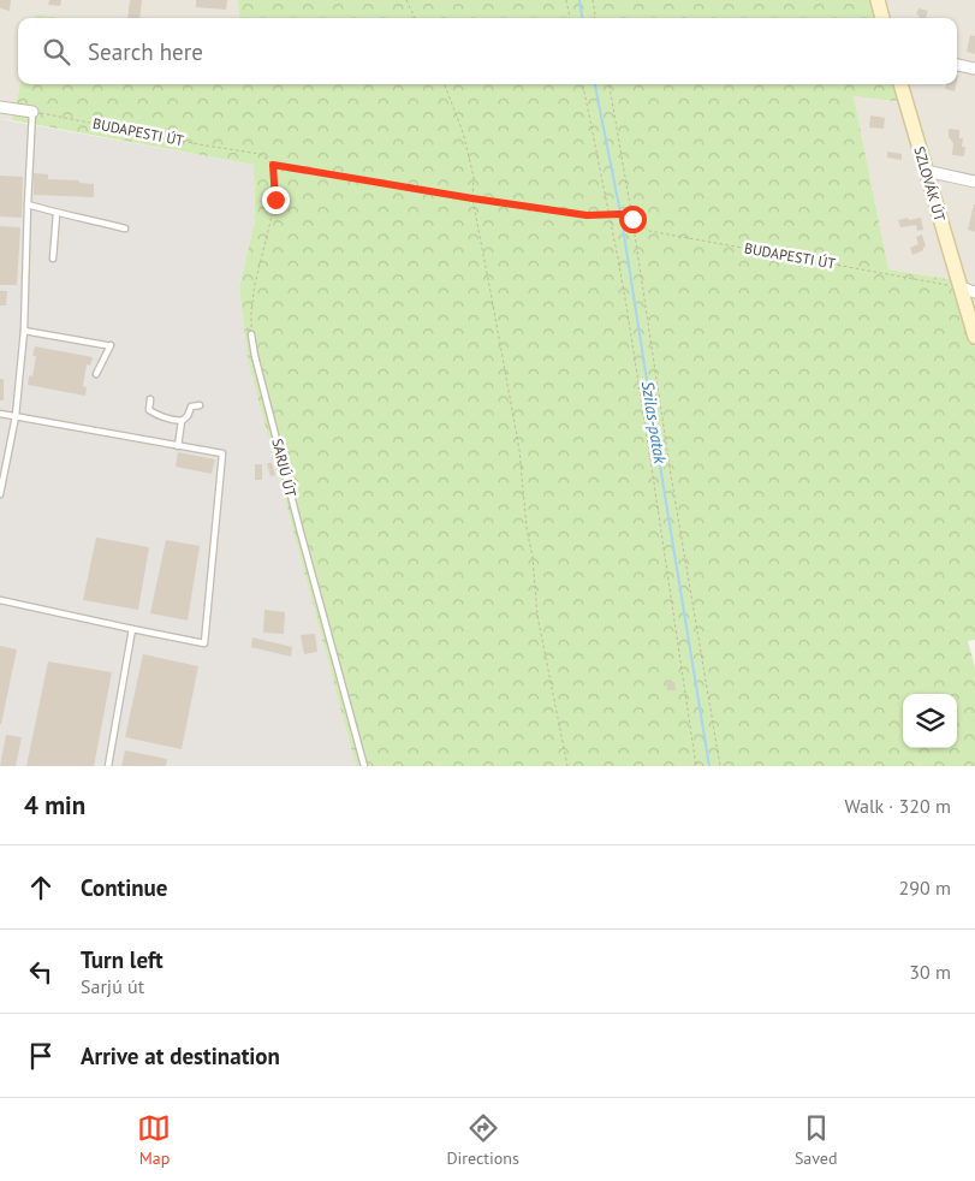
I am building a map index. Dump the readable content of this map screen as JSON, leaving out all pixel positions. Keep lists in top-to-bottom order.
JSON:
{
  "streets": {
    "main road": ["SZLOVÁK ÚT"],
    "lane": ["SARJÚ ÚT"],
    "path": ["BUDAPESTI ÚT"]
  },
  "crossings": [
    ["BUDAPESTI ÚT", "SZLOVÁK ÚT"]
  ],
  "water": ["Szilas-patak"],
  "page": {
    "search": "Search here",
    "heading": ["4 min", "Walk · 320 m"],
    "list": [
      ["Continue", "290 m"],
      ["Turn left", "Sarjú út", "30 m"],
      "Arrive at destination"
    ],
    "nav": ["Map", "Directions", "Saved"]
  }
}
